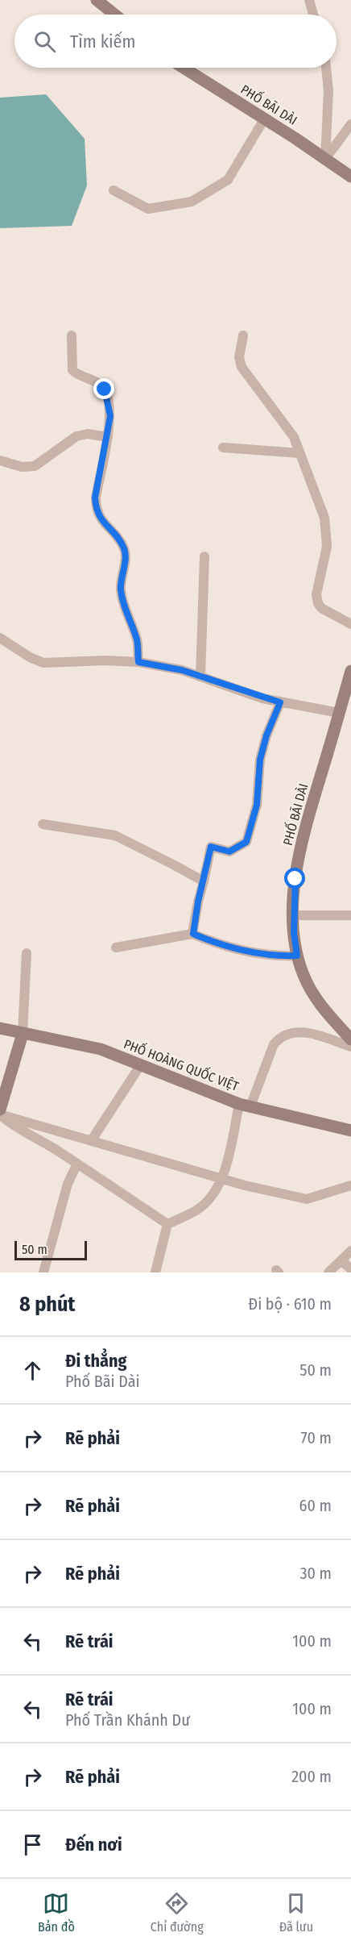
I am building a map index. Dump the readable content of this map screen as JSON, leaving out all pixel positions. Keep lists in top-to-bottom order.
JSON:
{
  "streets": {
    "street": ["PHỐ BÃI DÀI", "PHỐ HOÀNG QUỐC VIỆT"]
  },
  "scale_bar": "50 m",
  "page": {
    "search": "Tìm kiếm",
    "scale": "50 m",
    "heading": ["8 phút", "Đi bộ · 610 m"],
    "list": [
      ["Đi thẳng", "Phố Bãi Dài", "50 m"],
      ["Rẽ phải", "70 m"],
      ["Rẽ phải", "60 m"],
      ["Rẽ phải", "30 m"],
      ["Rẽ trái", "100 m"],
      ["Rẽ trái", "Phố Trần Khánh Dư", "100 m"],
      ["Rẽ phải", "200 m"],
      "Đến nơi"
    ],
    "nav": ["Bản đồ", "Chỉ đường", "Đã lưu"]
  }
}
